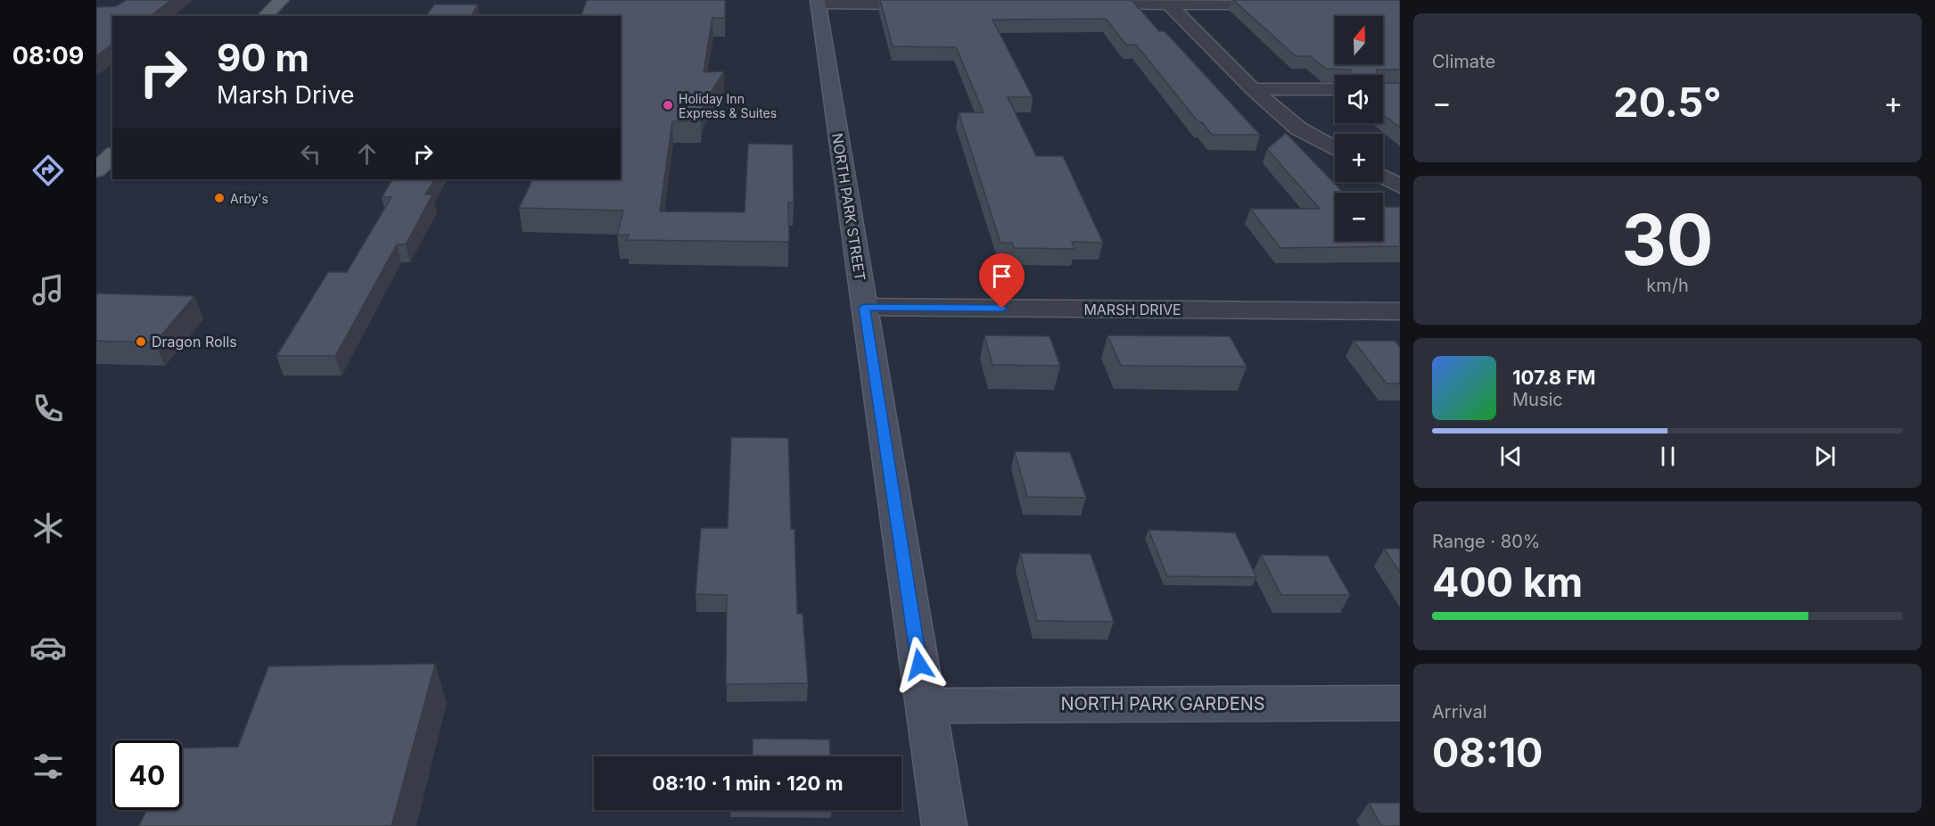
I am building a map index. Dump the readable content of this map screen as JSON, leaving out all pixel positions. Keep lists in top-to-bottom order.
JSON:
{
  "streets": {
    "street": ["NORTH PARK STREET", "MARSH DRIVE", "NORTH PARK GARDENS"]
  },
  "crossings": [
    ["NORTH PARK STREET", "MARSH DRIVE"],
    ["NORTH PARK STREET", "NORTH PARK GARDENS"]
  ],
  "places": ["Holiday Inn Express & Suites", "Arby's", "Dragon Rolls"],
  "north": "top",
  "page": {
    "tabs": "08:09",
    "tile": [
      "Climate",
      ["30", "km/h"],
      ["Range · 80%", "400 km"],
      ["Arrival", "08:10"]
    ],
    "map_buttons": ["+", "−"],
    "turn": ["90 m", "Marsh Drive"],
    "heat": ["−", "20.5°", "+"],
    "song": ["107.8 FM", "Music"],
    "limit": "40",
    "trip": "08:10 · 1 min · 120 m"
  }
}
